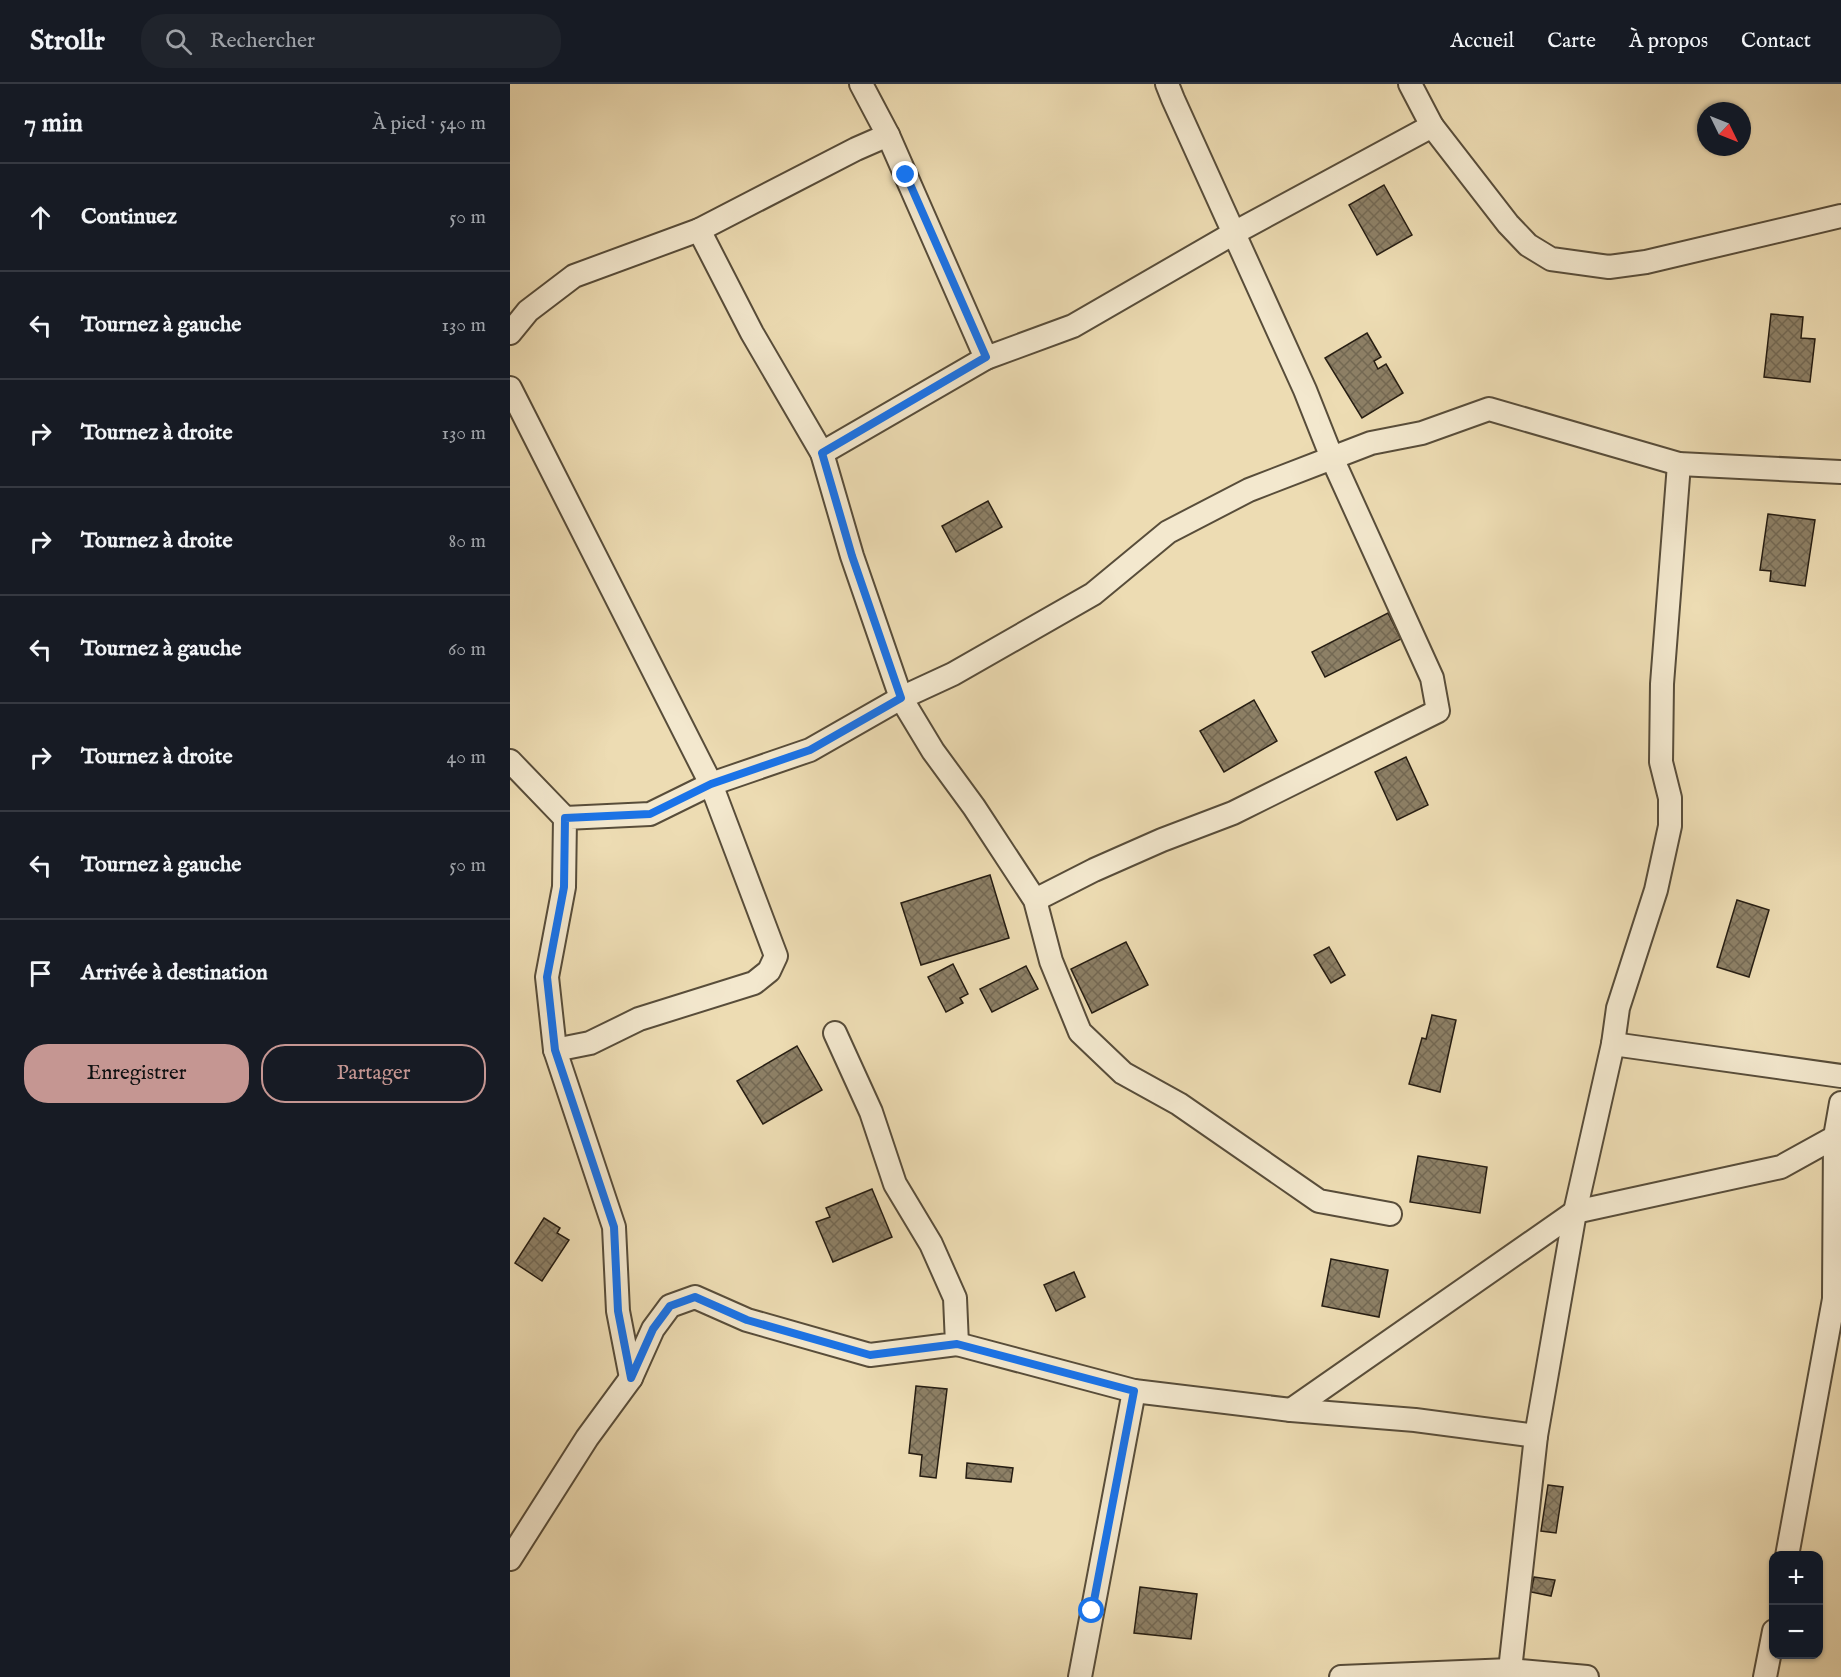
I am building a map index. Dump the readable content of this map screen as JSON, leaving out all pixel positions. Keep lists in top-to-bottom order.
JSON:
{
  "north": "bottom right",
  "page": {
    "header": "Strollr",
    "search": "Rechercher",
    "nav": [
      "Accueil",
      "Carte",
      "À propos",
      "Contact"
    ],
    "heading": ["7 min", "À pied · 540 m"],
    "list": [
      ["Continuez", "50 m"],
      ["Tournez à gauche", "130 m"],
      ["Tournez à droite", "130 m"],
      ["Tournez à droite", "80 m"],
      ["Tournez à gauche", "60 m"],
      ["Tournez à droite", "40 m"],
      ["Tournez à gauche", "50 m"],
      "Arrivée à destination"
    ],
    "buttons": ["Enregistrer", "Partager"],
    "map_buttons": ["+", "−"]
  }
}
